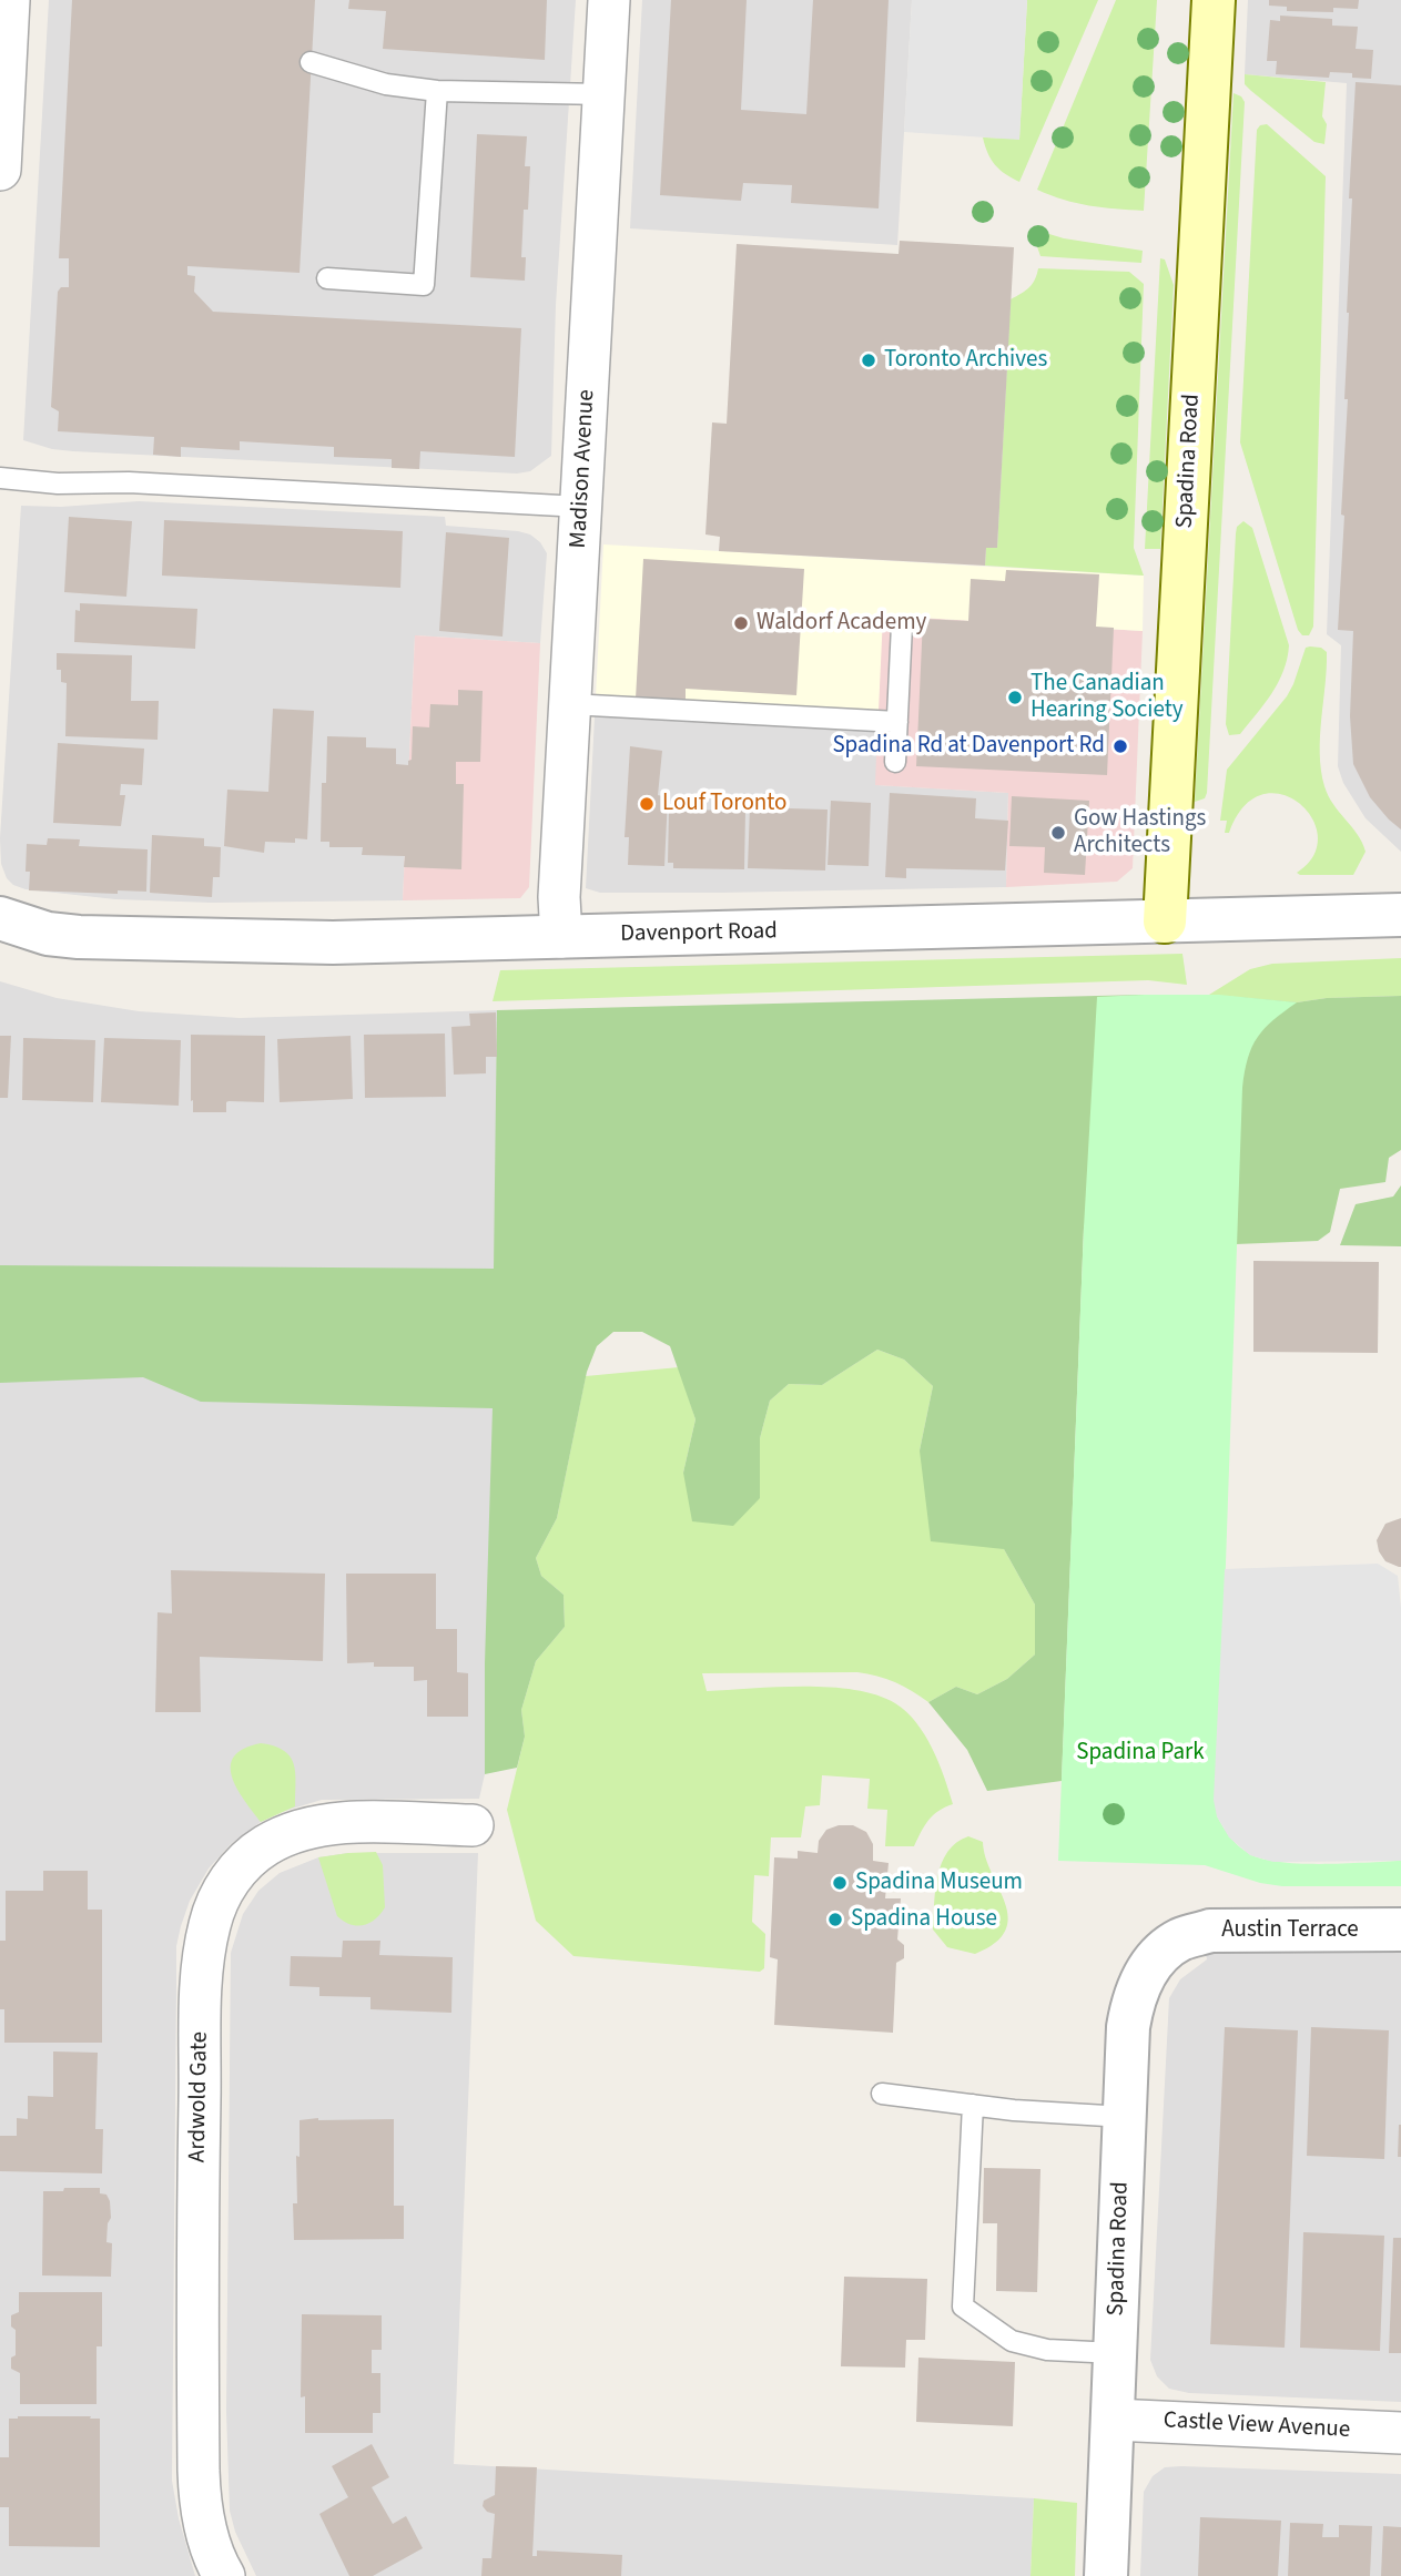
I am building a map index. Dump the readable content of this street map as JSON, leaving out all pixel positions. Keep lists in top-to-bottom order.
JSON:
{
  "streets": {
    "main road": ["Spadina Road"],
    "street": [
      "Madison Avenue",
      "Davenport Road",
      "Austin Terrace",
      "Ardwold Gate",
      "Castle View Avenue"
    ]
  },
  "crossings": [
    ["Spadina Road", "Davenport Road"],
    ["Spadina Road", "Austin Terrace"],
    ["Spadina Road", "Castle View Avenue"],
    ["Madison Avenue", "Davenport Road"]
  ],
  "parks": ["Spadina Park"],
  "places": [
    "Toronto Archives",
    "Waldorf Academy",
    "The Canadian Hearing Society",
    "Spadina Rd at Davenport Rd",
    "Louf Toronto",
    "Gow Hastings Architects",
    "Spadina Museum",
    "Spadina House"
  ]
}
